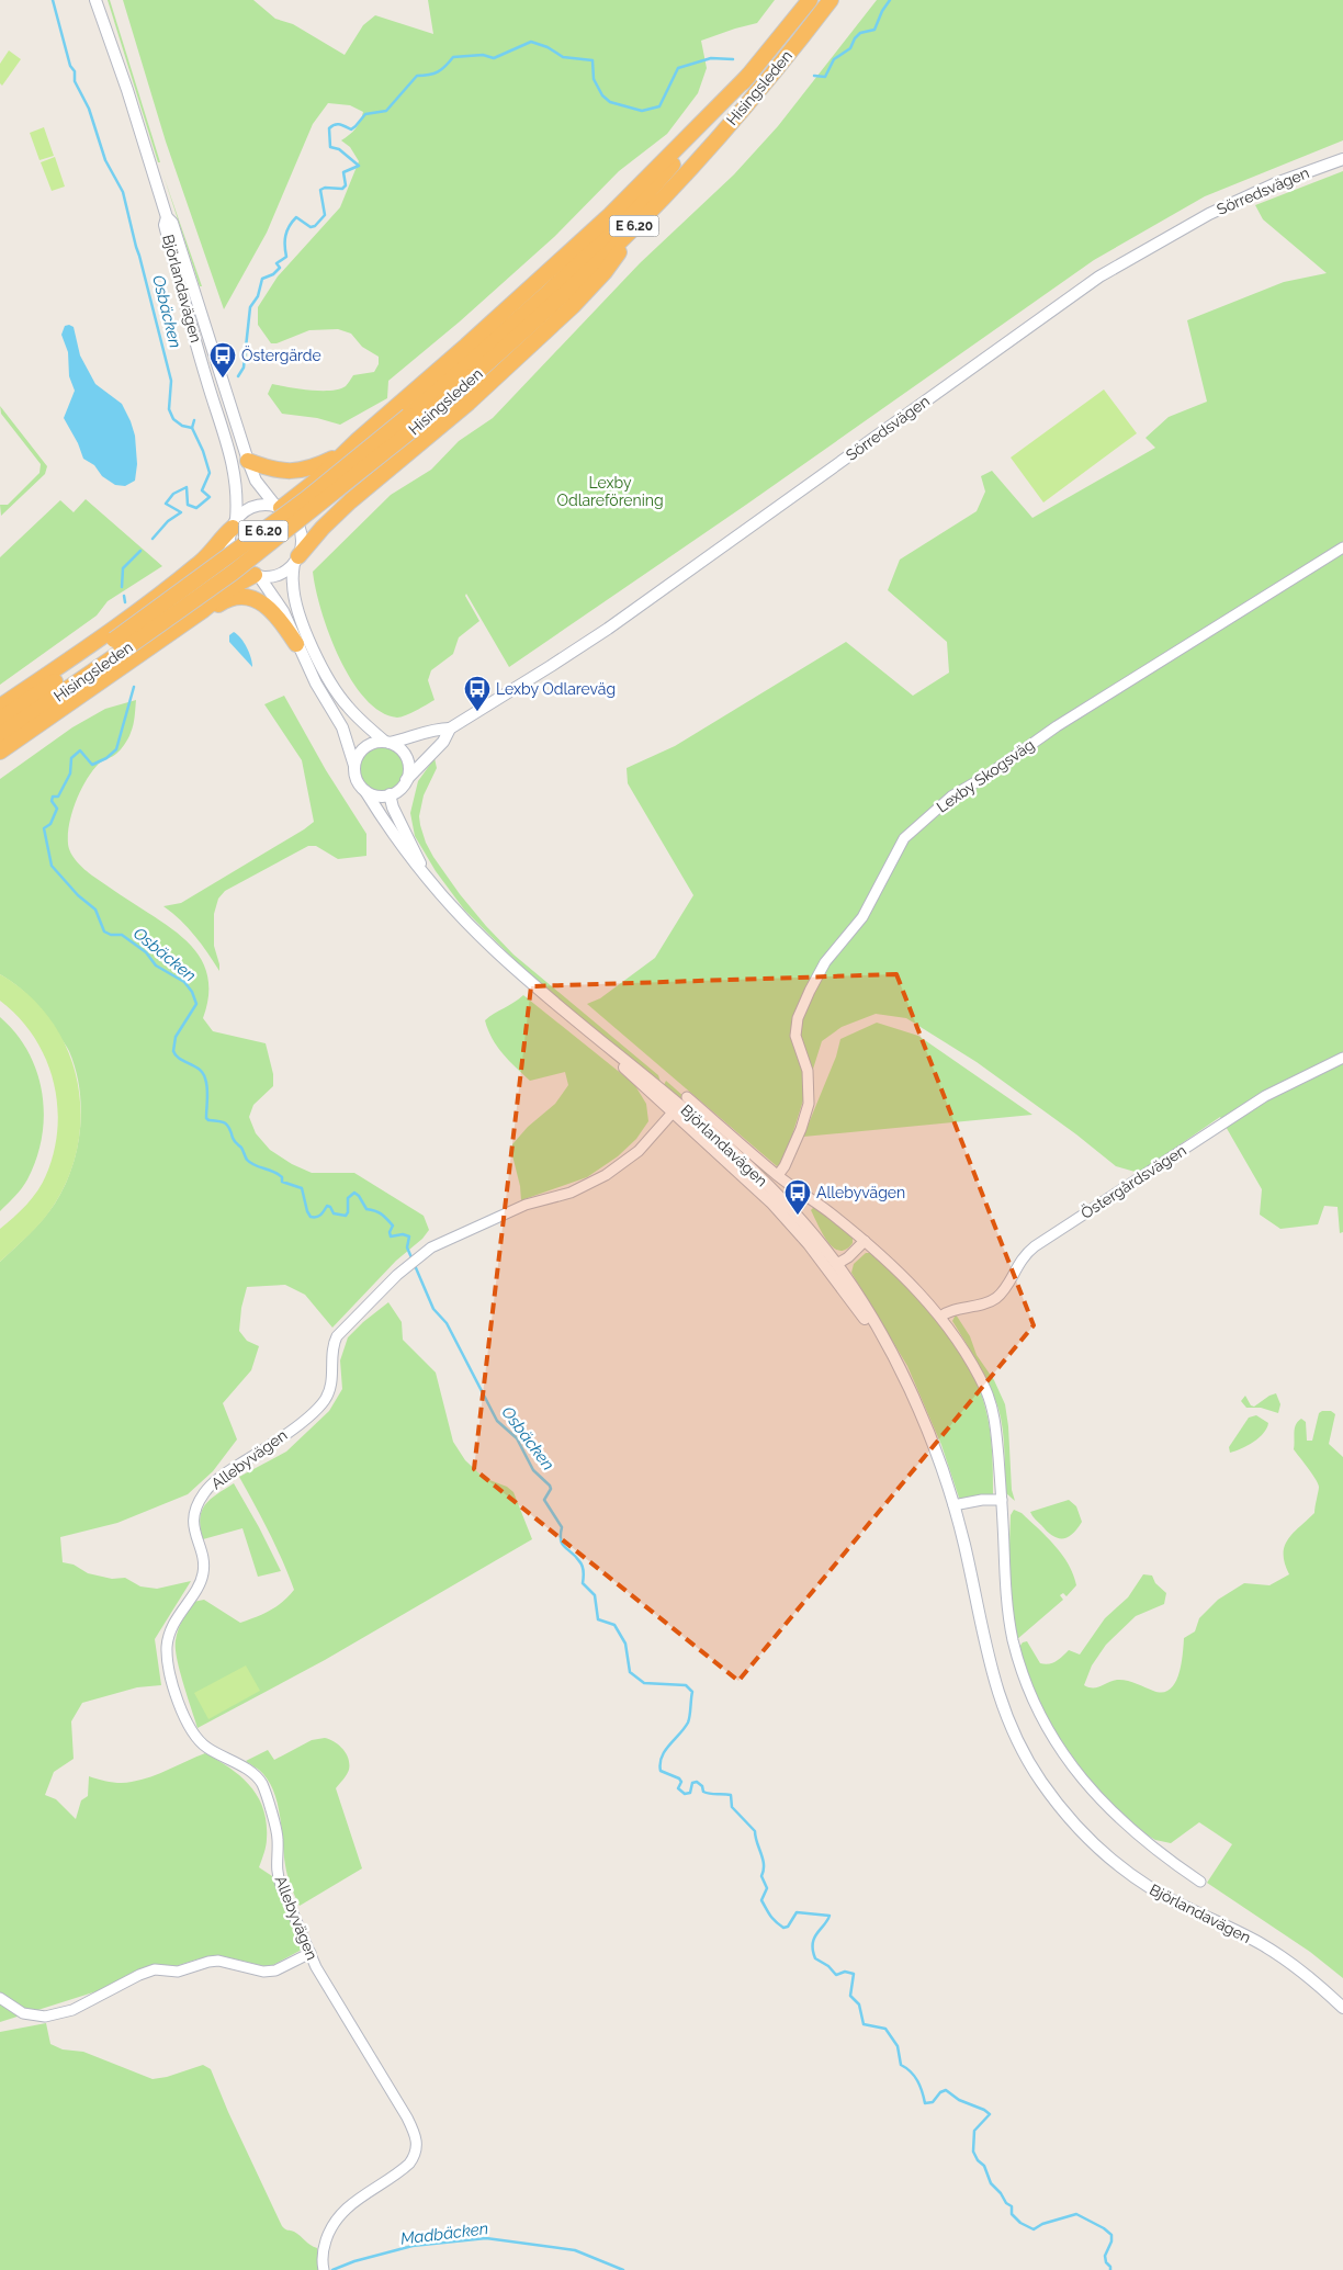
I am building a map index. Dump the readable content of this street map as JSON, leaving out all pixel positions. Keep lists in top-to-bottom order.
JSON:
{
  "streets": {
    "highway": ["Hisingsleden", "E 6.20"],
    "street": [
      "Sörredsvägen",
      "Björlandavägen",
      "Lexby Skogsväg",
      "Östergårdsvägen",
      "Allebyvägen"
    ]
  },
  "crossings": [
    ["Sörredsvägen", "Björlandavägen"],
    ["Björlandavägen", "Lexby Skogsväg"],
    ["Björlandavägen", "Östergårdsvägen"],
    ["Björlandavägen", "Allebyvägen"]
  ],
  "water": ["Osbäcken", "Madbäcken"],
  "parks": ["Lexby Odlareförening"],
  "places": {
    "bus stop": ["Östergärde", "Lexby Odlareväg", "Allebyvägen"]
  }
}
